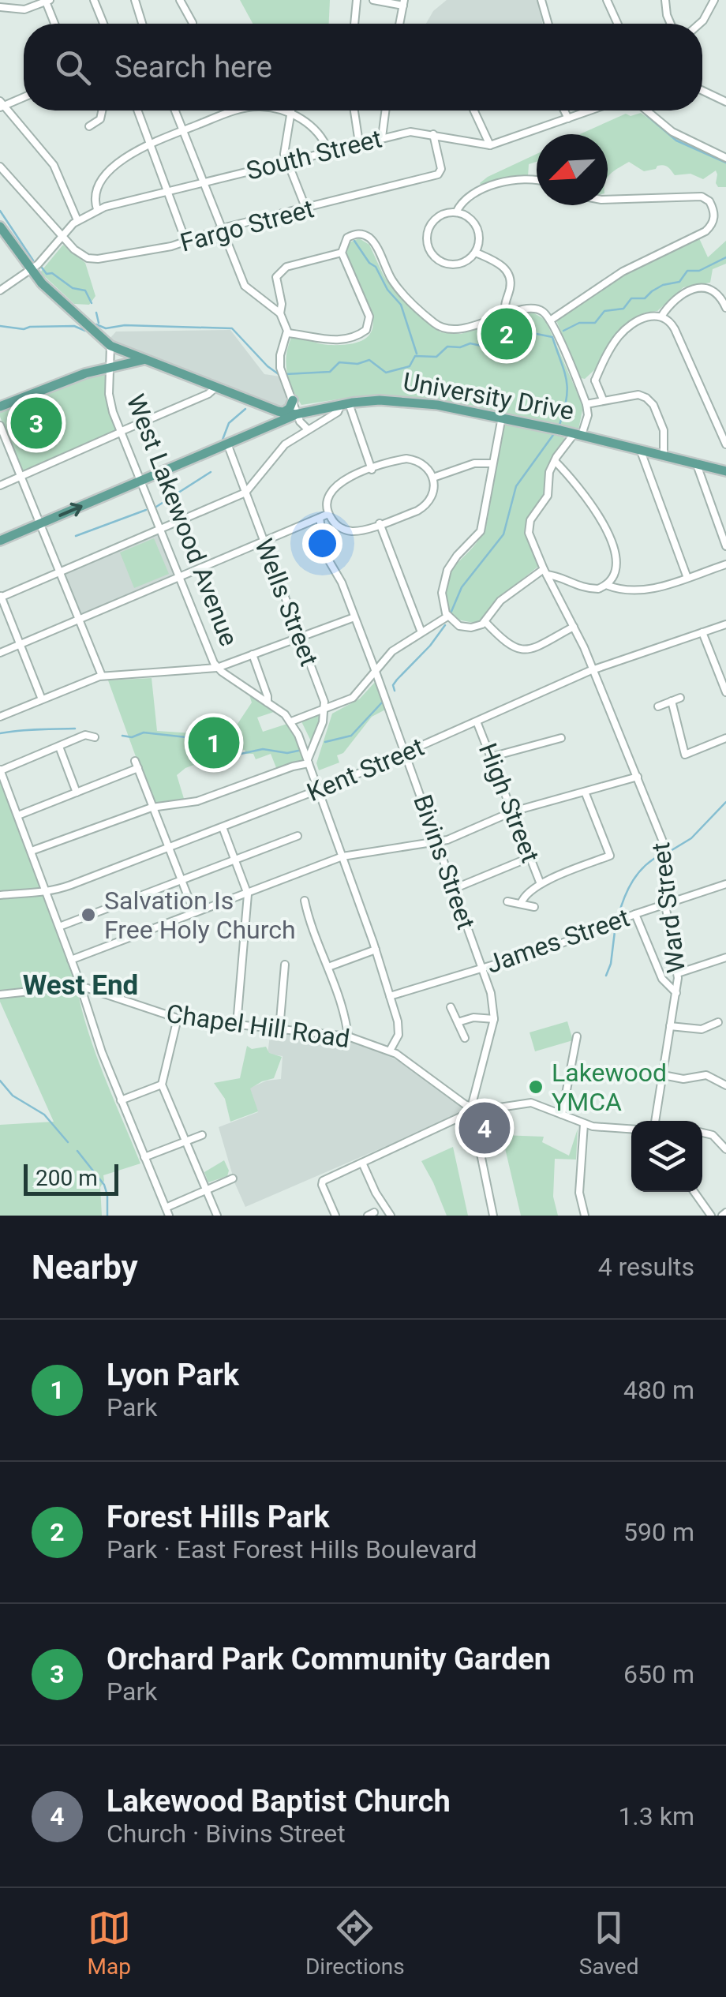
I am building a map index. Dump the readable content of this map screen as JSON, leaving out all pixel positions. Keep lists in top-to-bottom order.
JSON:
{
  "streets": {
    "main road": ["University Drive"],
    "street": [
      "South Street",
      "Fargo Street",
      "West Lakewood Avenue",
      "Wells Street",
      "Kent Street",
      "High Street",
      "Bivins Street",
      "Ward Street",
      "James Street",
      "Chapel Hill Road"
    ]
  },
  "crossings": [
    ["South Street", "Fargo Street"],
    ["University Drive", "West Lakewood Avenue"],
    ["West Lakewood Avenue", "Kent Street"],
    ["West Lakewood Avenue", "James Street"],
    ["West Lakewood Avenue", "Chapel Hill Road"],
    ["Kent Street", "High Street"],
    ["Kent Street", "Bivins Street"],
    ["Kent Street", "Ward Street"],
    ["Bivins Street", "James Street"],
    ["Bivins Street", "Chapel Hill Road"],
    ["Ward Street", "James Street"]
  ],
  "districts": ["West End"],
  "places": ["Salvation Is Free Holy Church", "Lakewood YMCA"],
  "scale_bar": "200 m",
  "north": "bottom left",
  "page": {
    "search": "Search here",
    "pins": [
      "2",
      "3",
      "1",
      "4"
    ],
    "scale": "200 m",
    "heading": ["Nearby", "4 results"],
    "list": [
      {
        "mark": "1",
        "name": "Lyon Park",
        "note": "Park",
        "value": "480 m"
      },
      {
        "mark": "2",
        "name": "Forest Hills Park",
        "note": "Park · East Forest Hills Boulevard",
        "value": "590 m"
      },
      {
        "mark": "3",
        "name": "Orchard Park Community Garden",
        "note": "Park",
        "value": "650 m"
      },
      {
        "mark": "4",
        "name": "Lakewood Baptist Church",
        "note": "Church · Bivins Street",
        "value": "1.3 km"
      }
    ],
    "nav": ["Map", "Directions", "Saved"]
  }
}
